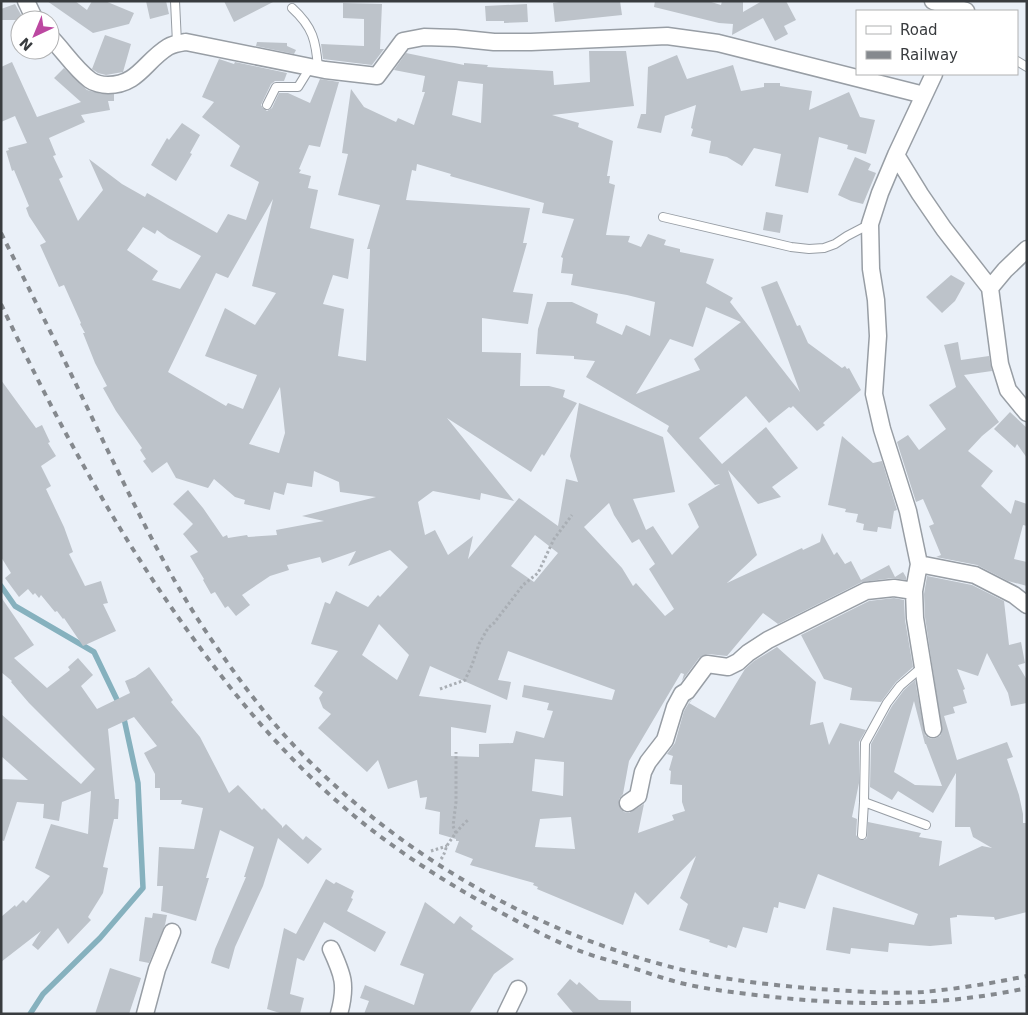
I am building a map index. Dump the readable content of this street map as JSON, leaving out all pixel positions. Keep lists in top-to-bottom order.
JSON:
{
  "legend": ["Road", "Railway"],
  "north": "bottom left"
}
